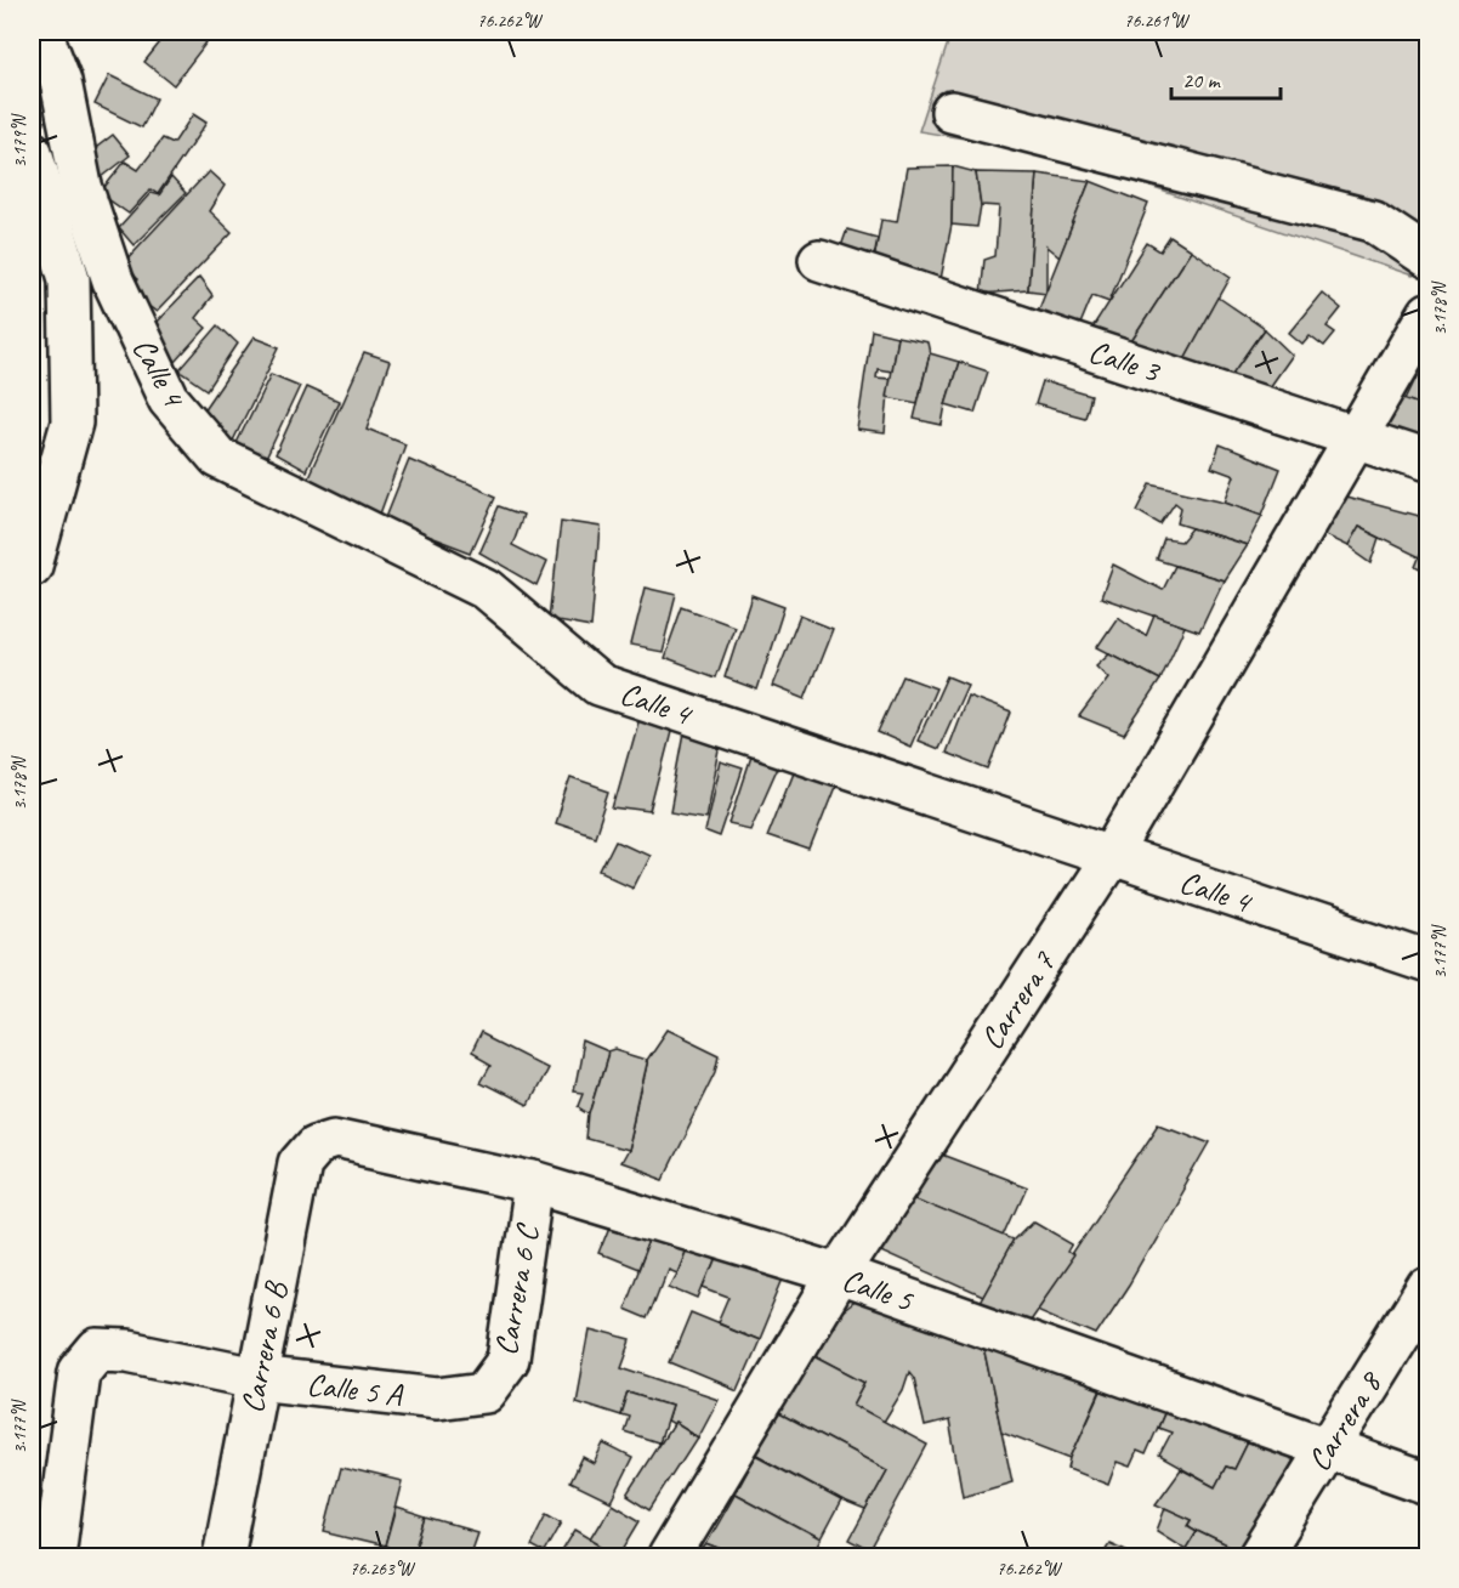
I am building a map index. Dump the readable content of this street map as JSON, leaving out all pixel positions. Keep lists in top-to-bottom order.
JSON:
{
  "streets": {
    "street": [
      "Calle 3",
      "Calle 4",
      "Carrera 7",
      "Calle 5",
      "Carrera 6 C",
      "Carrera 6 B",
      "Calle 5 A",
      "Carrera 8"
    ]
  },
  "crossings": [
    ["Calle 3", "Carrera 7"],
    ["Calle 4", "Carrera 7"],
    ["Carrera 7", "Calle 5"],
    ["Calle 5", "Carrera 6 C"],
    ["Calle 5", "Carrera 6 B"],
    ["Calle 5", "Carrera 8"],
    ["Carrera 6 C", "Calle 5 A"],
    ["Carrera 6 B", "Calle 5 A"]
  ],
  "scale_bar": "20 m",
  "coordinates": [
    "76.262°W",
    "76.261°W",
    "3.179°N",
    "3.178°N",
    "3.177°N",
    "76.263°W"
  ]
}
